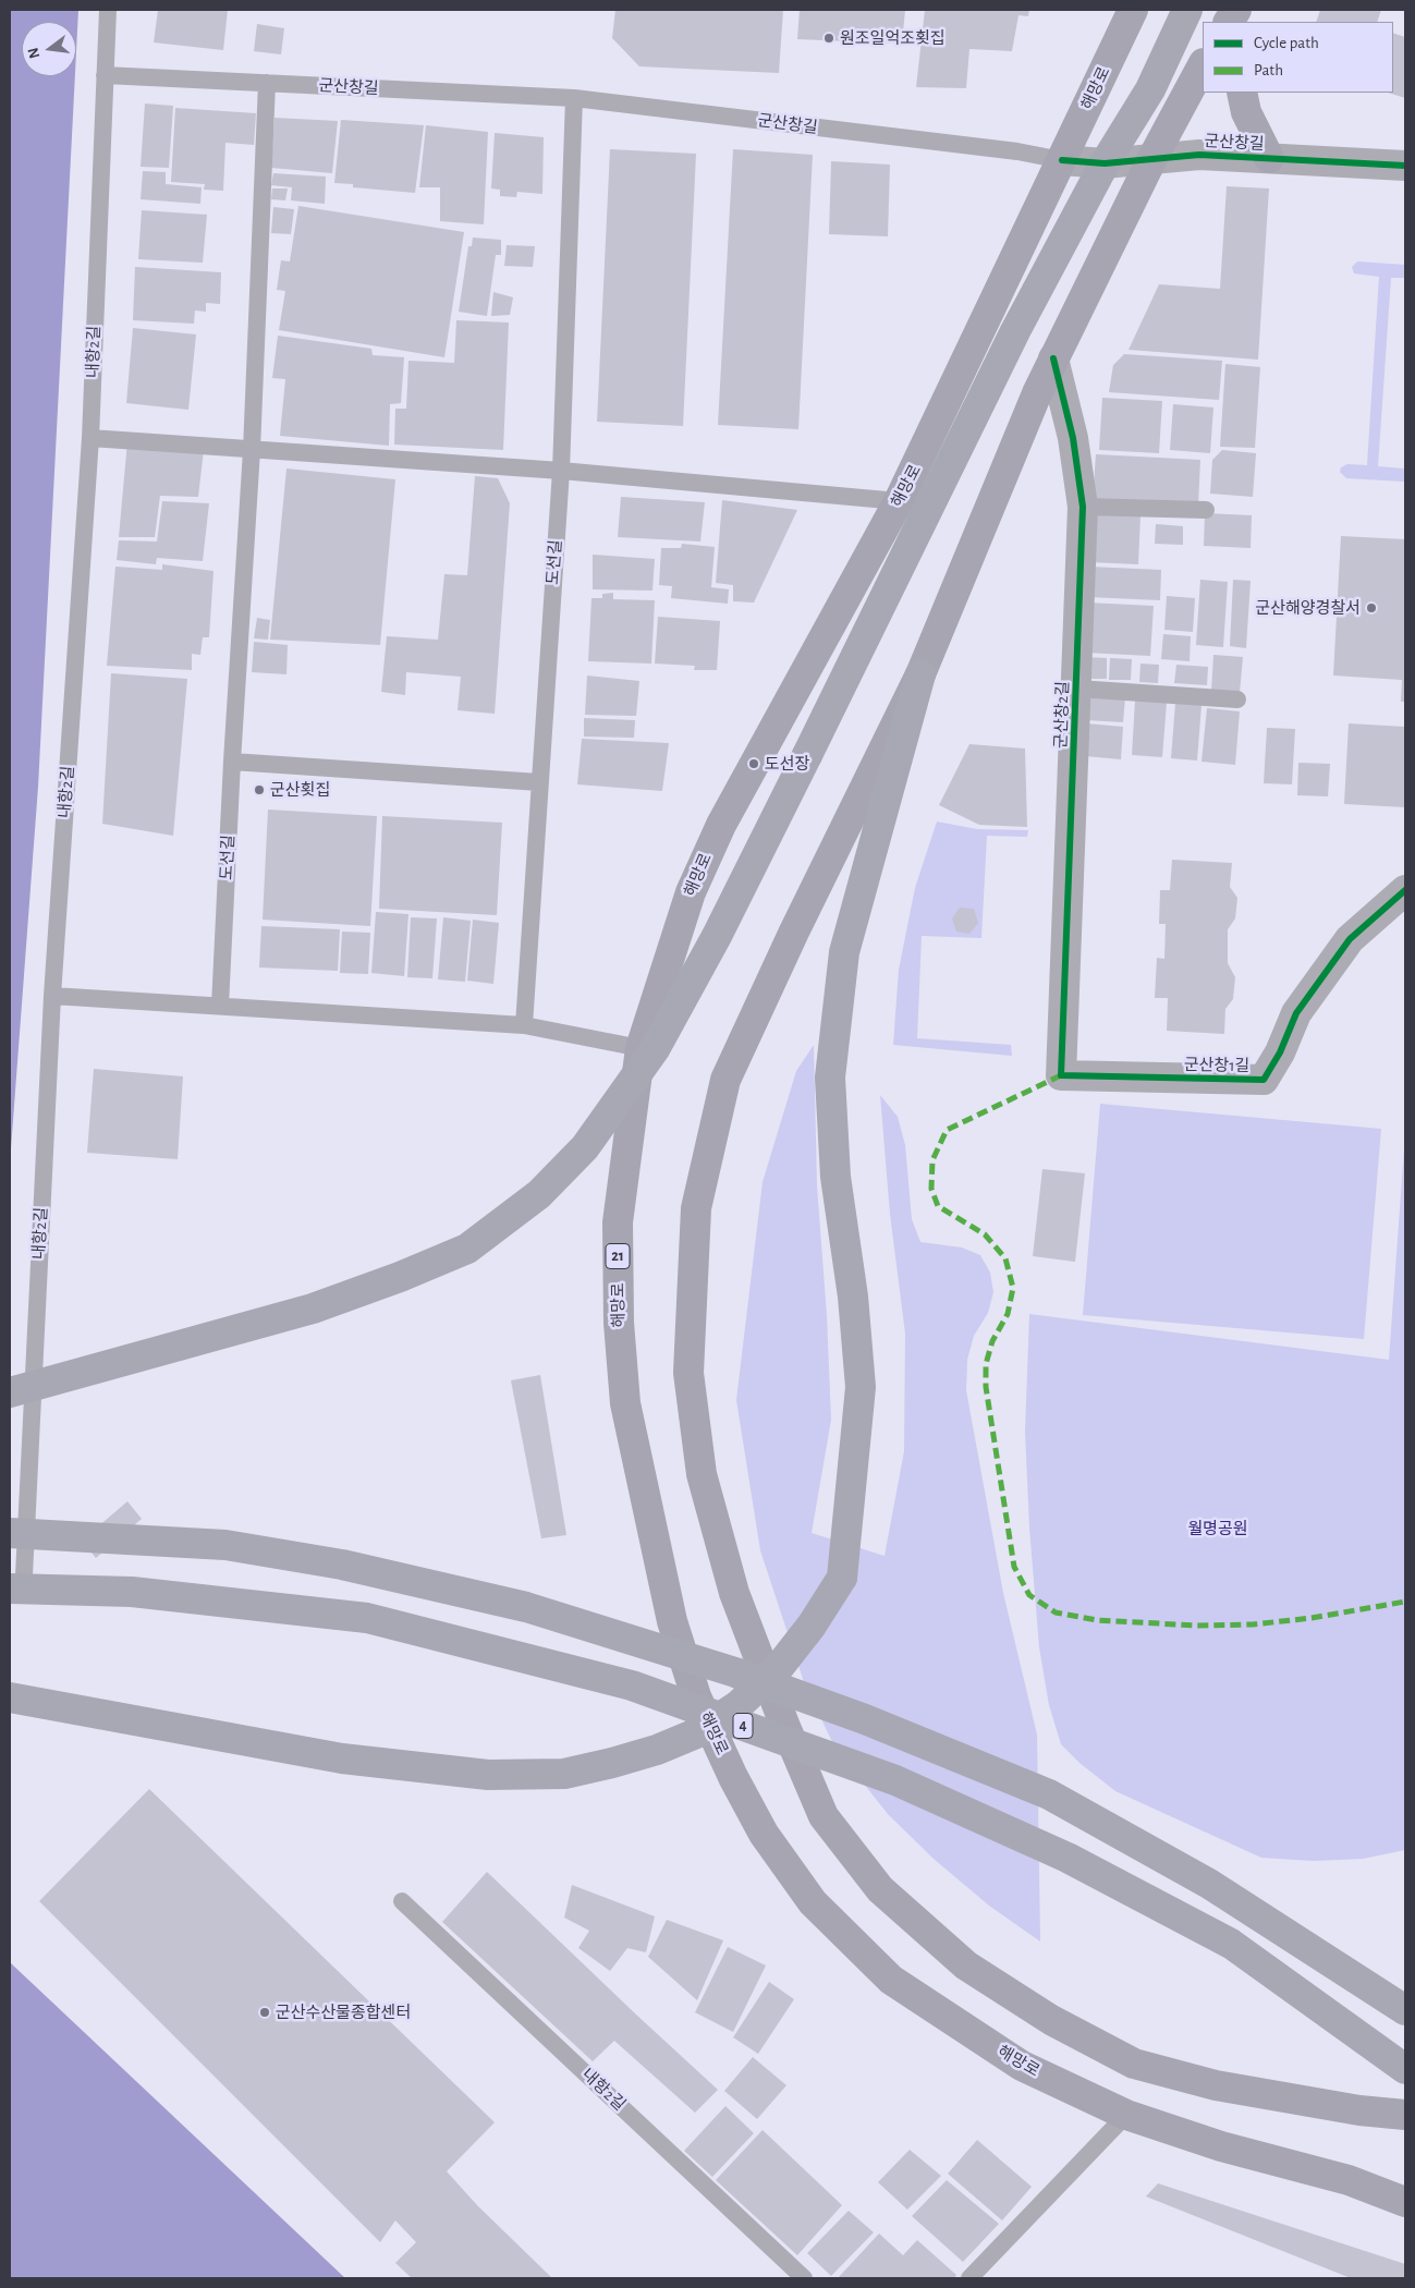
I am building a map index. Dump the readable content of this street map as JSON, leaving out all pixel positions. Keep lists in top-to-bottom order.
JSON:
{
  "streets": {
    "highway": ["4"],
    "main road": ["해망로", "21"],
    "street": ["군산창길", "군산창2길", "군산창1길"],
    "lane": ["내항2길", "도선길"]
  },
  "crossings": [
    ["군산창길", "해망로"],
    ["군산창길", "내항2길"],
    ["군산창길", "도선길"],
    ["내항2길", "4"],
    ["군산창2길", "군산창1길"]
  ],
  "parks": ["월명공원"],
  "places": [
    "원조일억조횟집",
    "군산해양경찰서",
    "도선장",
    "군산횟집",
    "군산수산물종합센터"
  ],
  "legend": ["Cycle path", "Path"],
  "north": "left"
}
